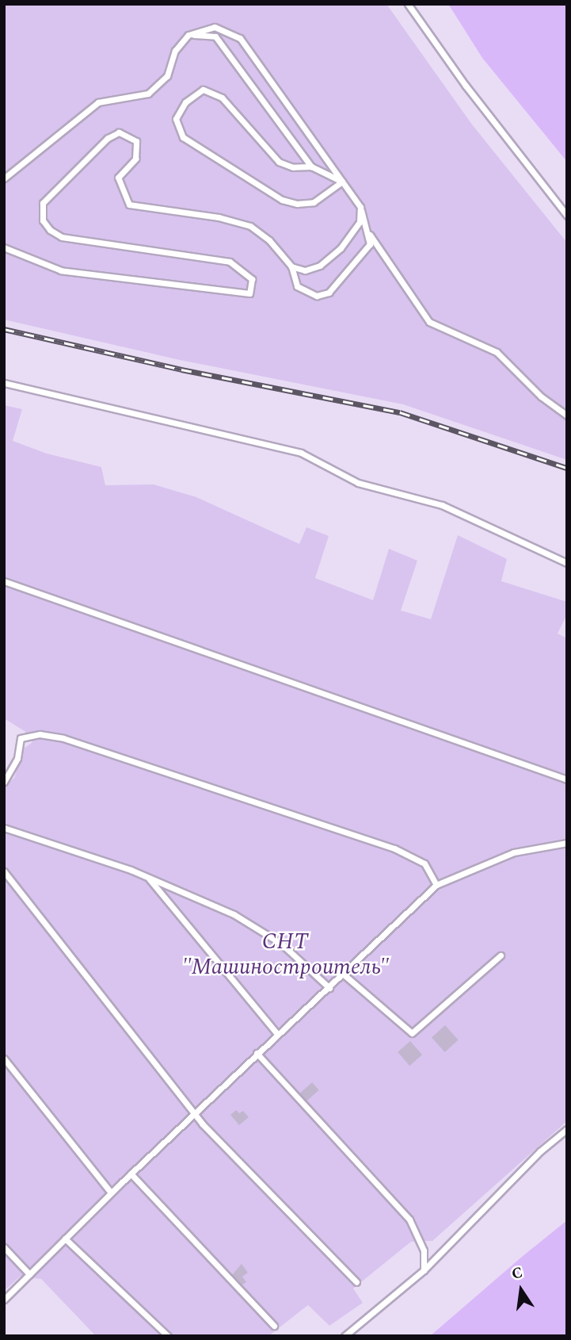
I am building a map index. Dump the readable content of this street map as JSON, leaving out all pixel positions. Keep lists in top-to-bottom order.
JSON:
{
  "parks": ["СНТ \"Машиностроитель\""],
  "north": "top"
}
